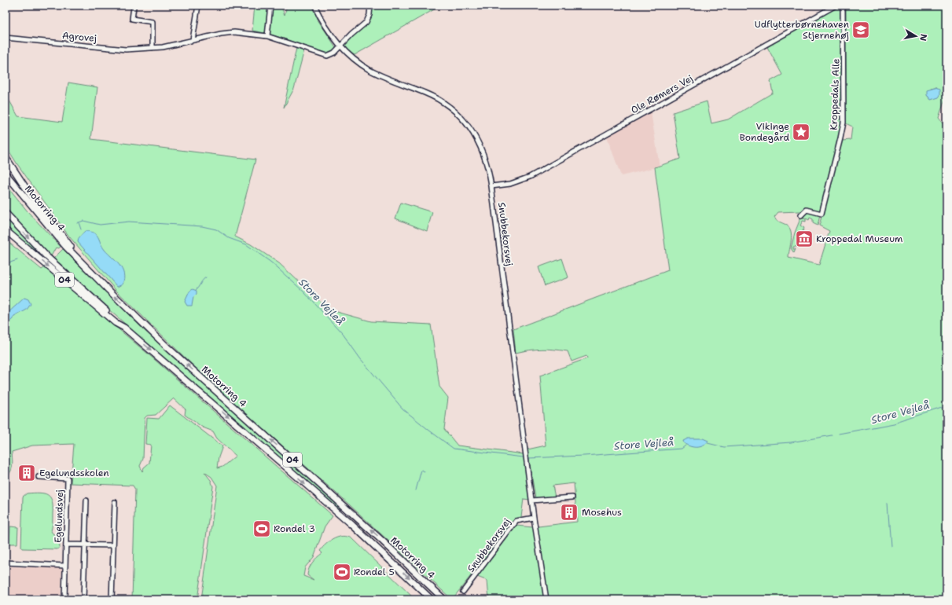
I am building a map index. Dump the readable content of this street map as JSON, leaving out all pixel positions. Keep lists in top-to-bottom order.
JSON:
{
  "streets": {
    "highway": ["Motorring 4", "O4"],
    "street": [
      "Agrovej",
      "Ole Rømers Vej",
      "Kroppedals Alle",
      "Snubbekorsvej",
      "Egelundsvej"
    ]
  },
  "crossings": [
    ["Agrovej", "Snubbekorsvej"],
    ["Ole Rømers Vej", "Snubbekorsvej"]
  ],
  "water": ["Store Vejleå"],
  "places": {
    "school or university": ["Udflytterbørnehaven Stjernehøj"],
    "place": ["Vikinge Bondegård"],
    "museum": ["Kroppedal Museum"],
    "building": ["Egelundsskolen", "Mosehus"],
    "sports": ["Rondel 3", "Rondel 5"]
  },
  "north": "right"
}
